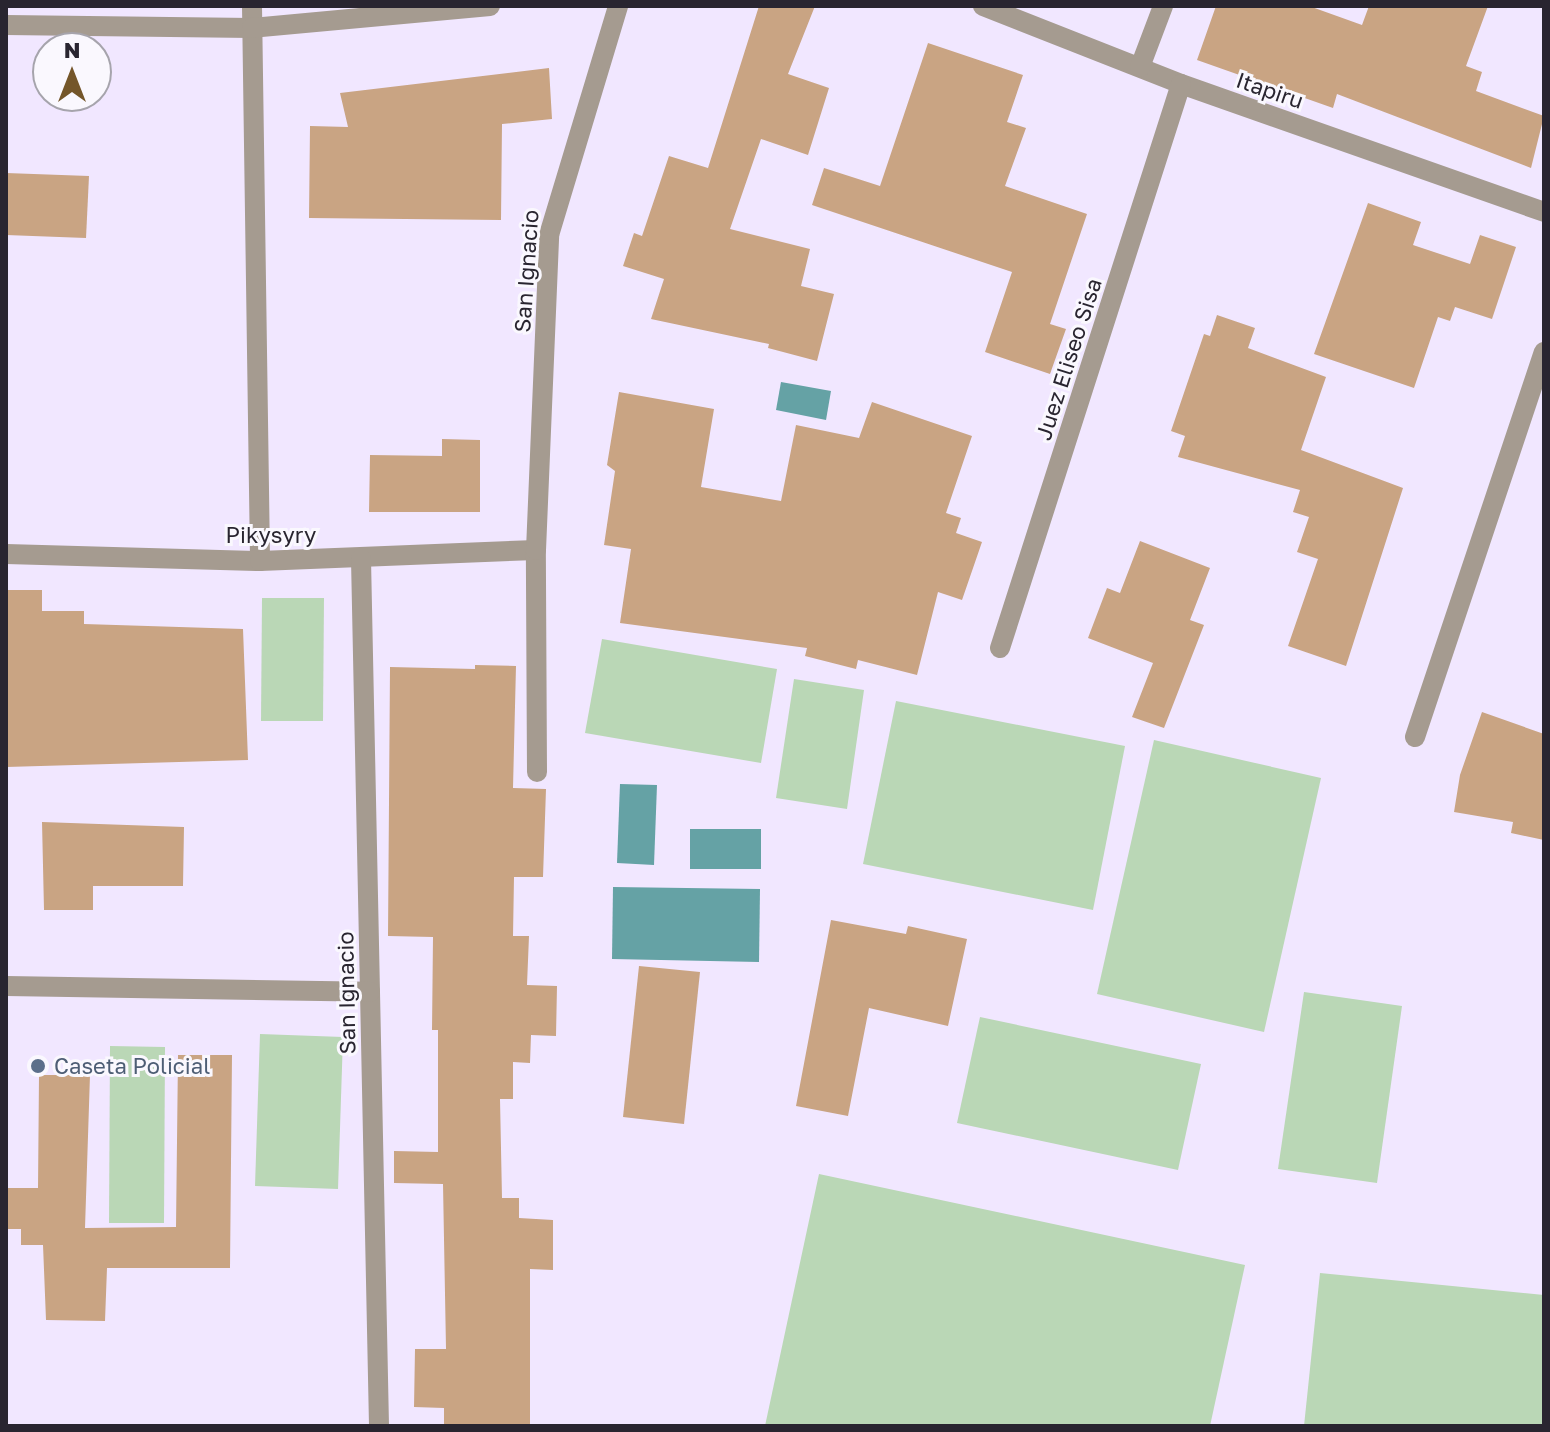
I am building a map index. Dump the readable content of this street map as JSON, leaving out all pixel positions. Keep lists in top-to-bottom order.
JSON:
{
  "streets": {
    "street": [
      "Itapiru",
      "San Ignacio",
      "Juez Eliseo Sisa",
      "Pikysyry"
    ]
  },
  "crossings": [
    ["Itapiru", "Juez Eliseo Sisa"],
    ["San Ignacio", "Pikysyry"]
  ],
  "places": ["Caseta Policial"],
  "north": "top"
}
